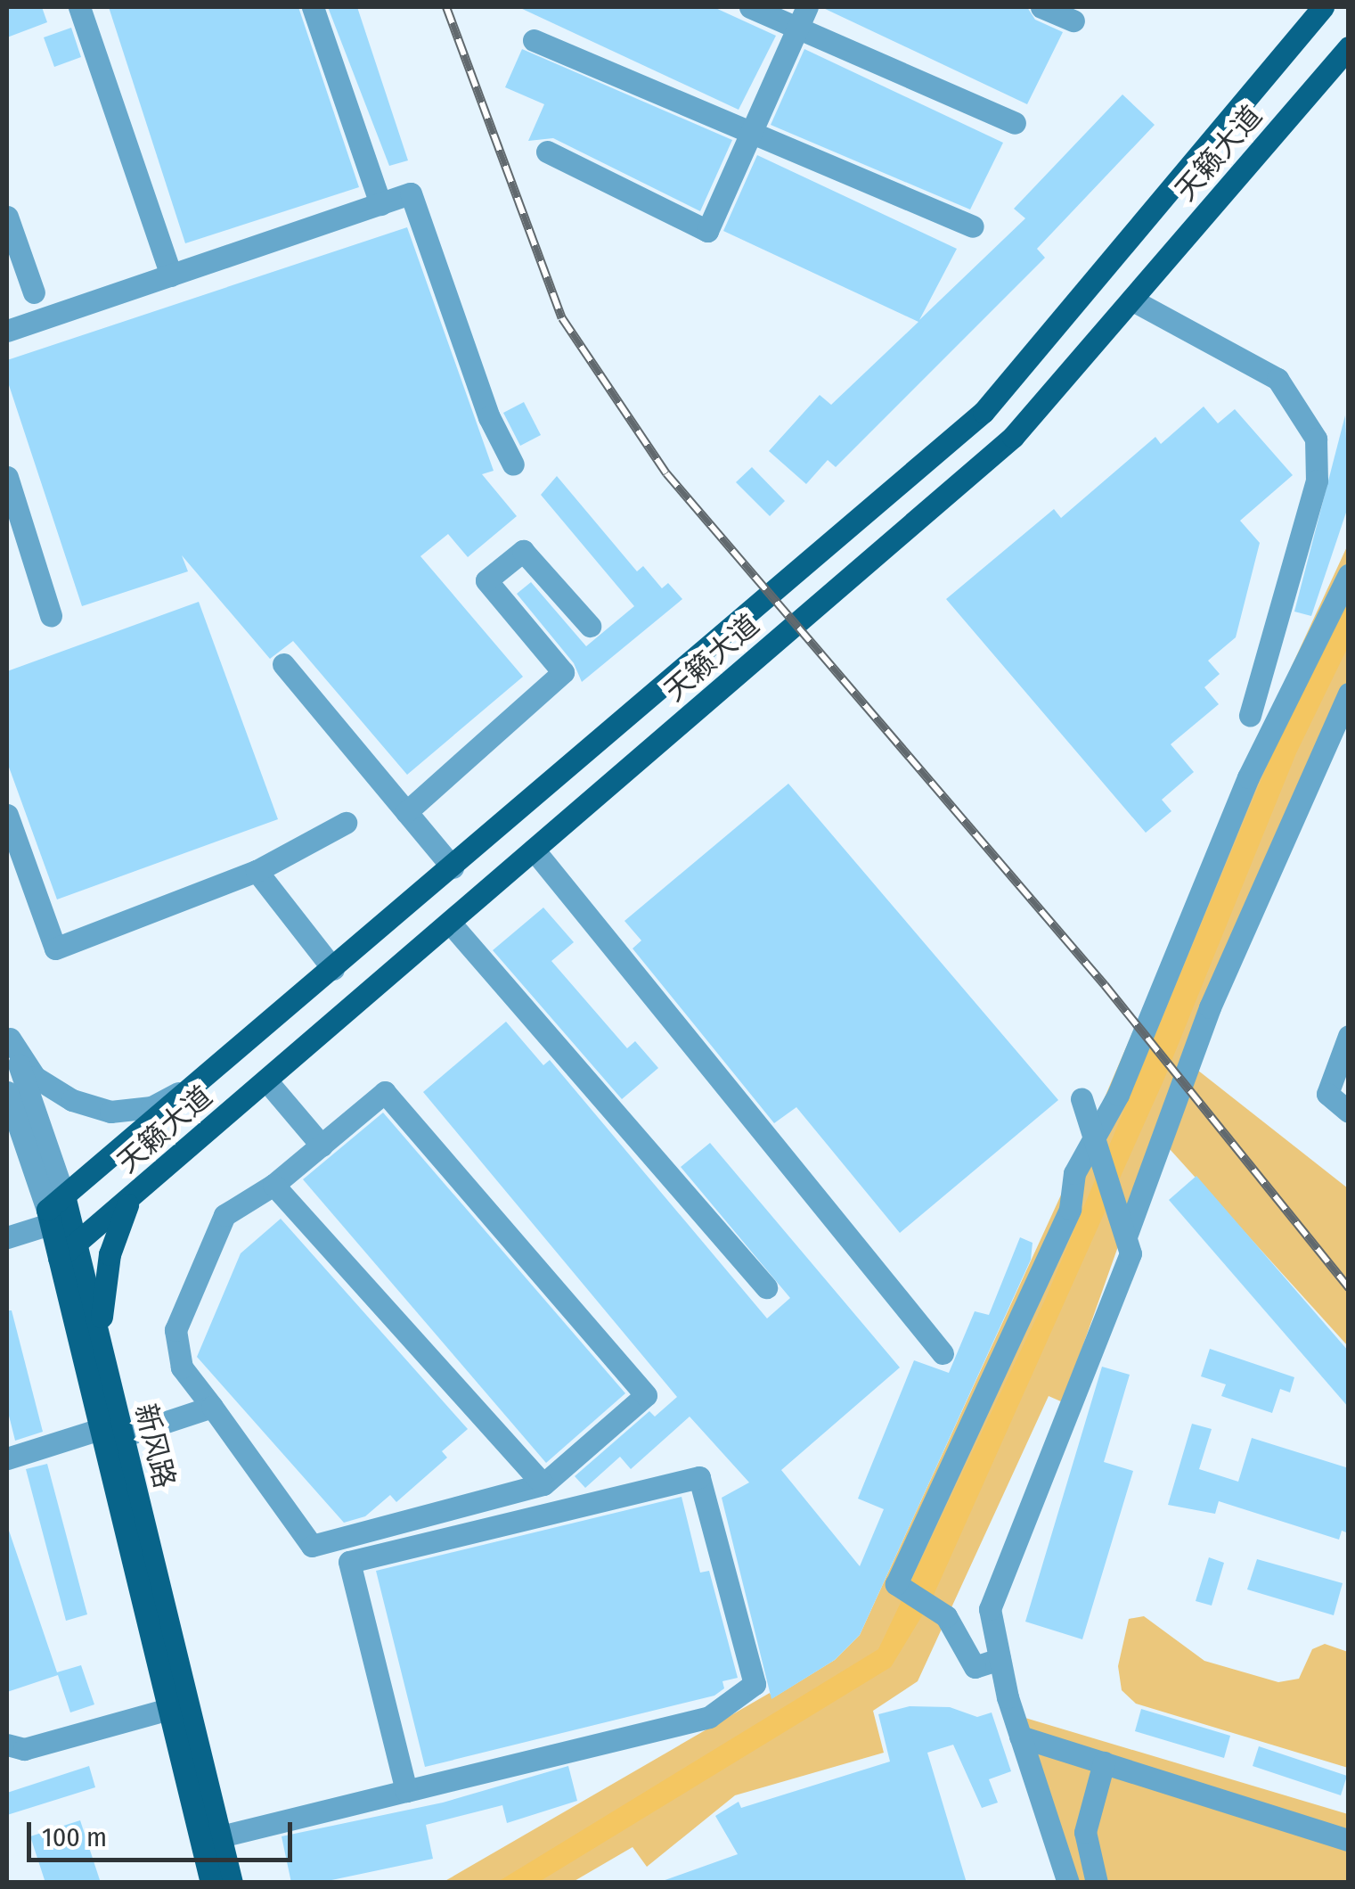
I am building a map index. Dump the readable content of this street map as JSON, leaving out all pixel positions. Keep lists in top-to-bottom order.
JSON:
{
  "streets": {
    "main road": ["天籁大道", "新风路"]
  },
  "crossings": [
    ["天籁大道", "新风路"]
  ],
  "scale_bar": "100 m"
}
